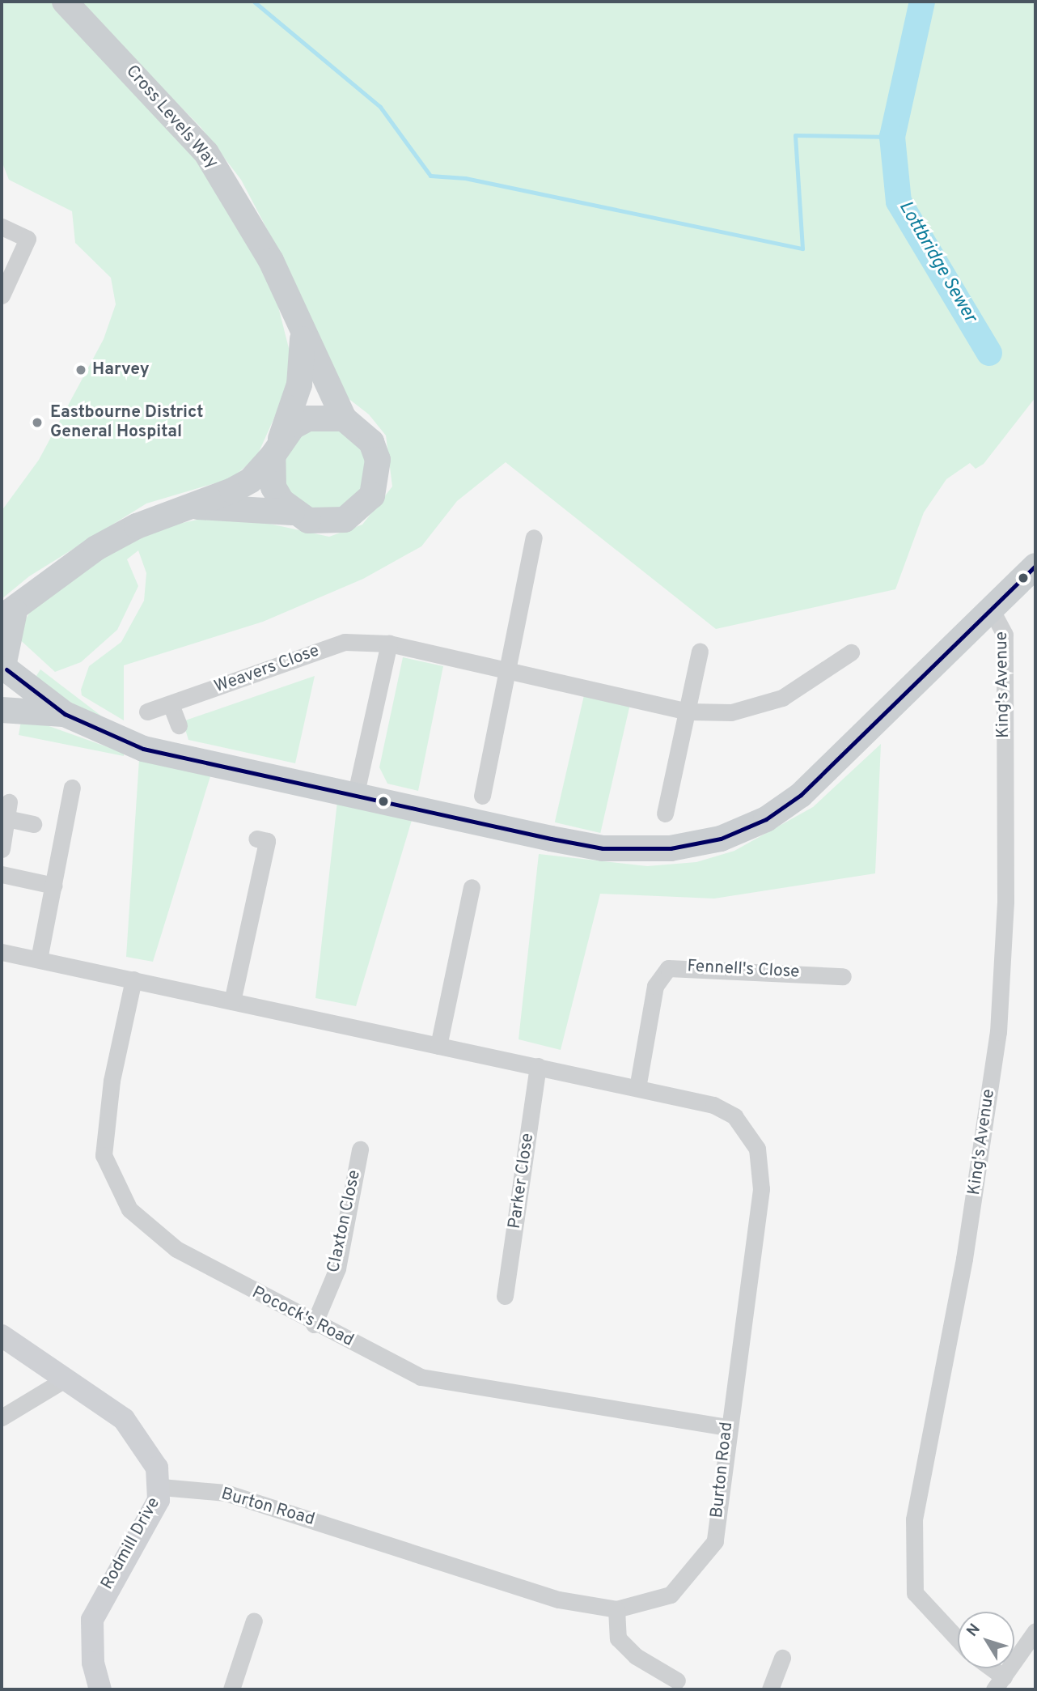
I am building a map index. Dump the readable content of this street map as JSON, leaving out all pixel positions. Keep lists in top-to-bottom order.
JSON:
{
  "streets": {
    "main road": ["Cross Levels Way"],
    "street": [
      "Weavers Close",
      "King's Avenue",
      "Fennell's Close",
      "Parker Close",
      "Claxton Close",
      "Pocock's Road",
      "Burton Road",
      "Rodmill Drive"
    ]
  },
  "crossings": [
    ["Fennell's Close", "Burton Road"],
    ["Parker Close", "Burton Road"],
    ["Claxton Close", "Pocock's Road"],
    ["Pocock's Road", "Burton Road"],
    ["Burton Road", "Rodmill Drive"]
  ],
  "water": ["Lottbridge Sewer"],
  "places": ["Harvey", "Eastbourne District General Hospital"],
  "north": "top left"
}
